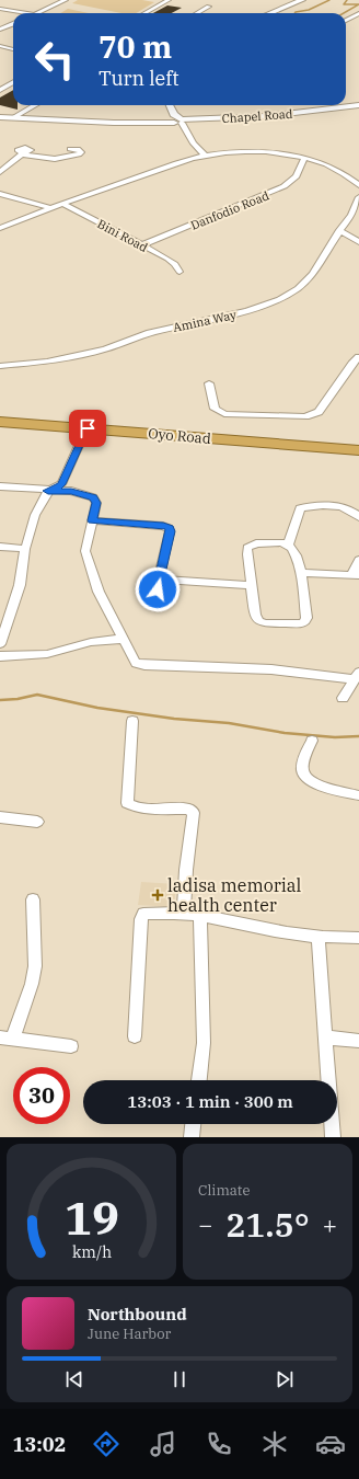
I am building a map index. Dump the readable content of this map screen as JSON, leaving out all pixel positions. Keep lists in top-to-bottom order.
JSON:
{
  "streets": {
    "highway": ["Oyo Road"],
    "street": [
      "Chapel Road",
      "Danfodio Road",
      "Bini Road",
      "Amina Way"
    ]
  },
  "crossings": [
    ["Danfodio Road", "Bini Road"]
  ],
  "places": {
    "health": ["ladisa memorial health center"]
  },
  "page": {
    "turn": ["70 m", "Turn left"],
    "limit": "30",
    "trip": "13:03 · 1 min · 300 m",
    "tile": "Climate",
    "heat": ["−", "21.5°", "+"],
    "song": ["Northbound", "June Harbor"],
    "tabs": "13:02",
    "gauge": ["19", "km/h"]
  }
}
